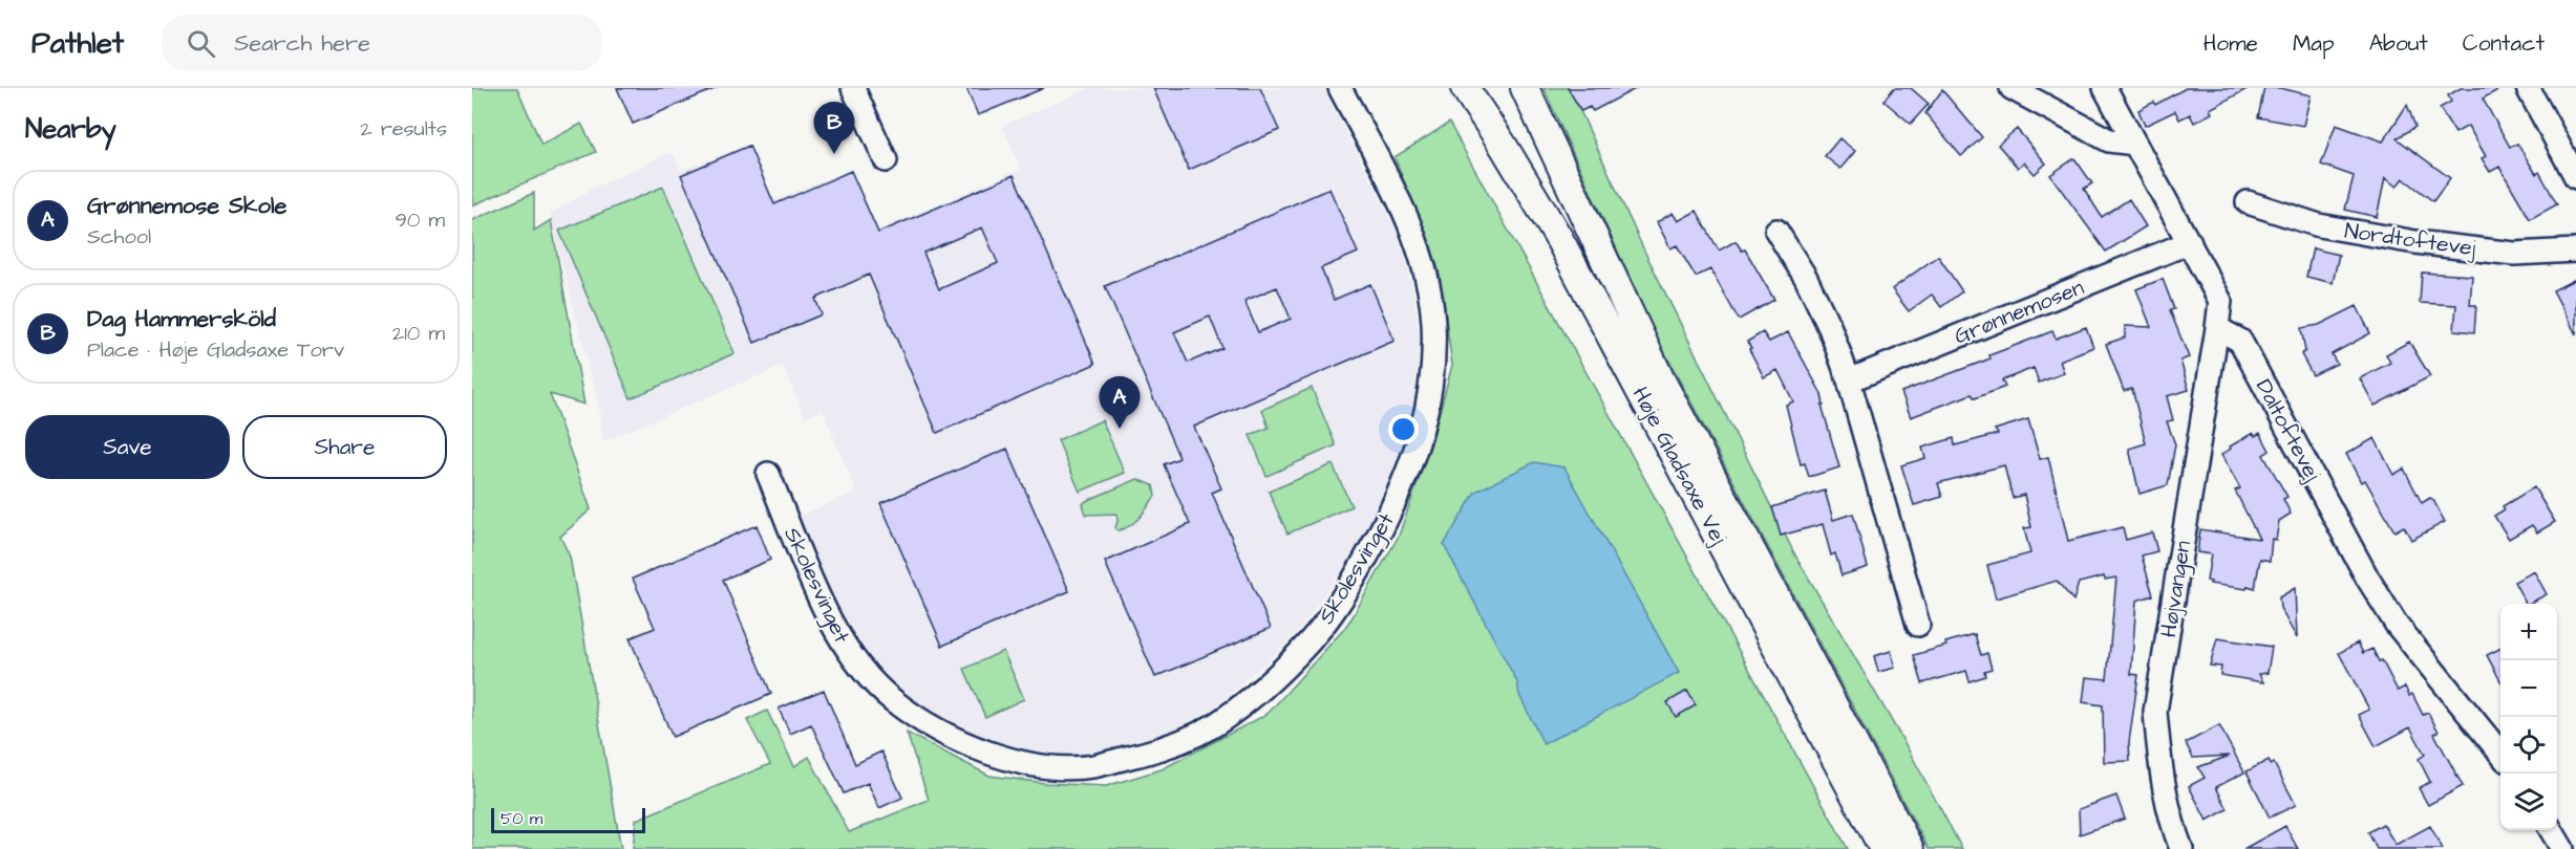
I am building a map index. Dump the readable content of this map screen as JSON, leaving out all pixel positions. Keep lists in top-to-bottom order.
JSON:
{
  "streets": {
    "street": [
      "Nordtoftevej",
      "Grønnemosen",
      "Daltoftevej",
      "Høje Gladsaxe Vej",
      "Skolesvinget",
      "Højvangen"
    ]
  },
  "crossings": [
    ["Daltoftevej", "Højvangen"]
  ],
  "scale_bar": "50 m",
  "page": {
    "header": "Pathlet",
    "search": "Search here",
    "nav": [
      "Home",
      "Map",
      "About",
      "Contact"
    ],
    "heading": ["Nearby", "2 results"],
    "pins": ["B", "A"],
    "list": [
      {
        "mark": "A",
        "name": "Grønnemose Skole",
        "note": "School",
        "value": "90 m"
      },
      {
        "mark": "B",
        "name": "Dag Hammersköld",
        "note": "Place · Høje Gladsaxe Torv",
        "value": "210 m"
      }
    ],
    "buttons": ["Save", "Share"],
    "map_buttons": ["+", "−"],
    "scale": "50 m"
  }
}
